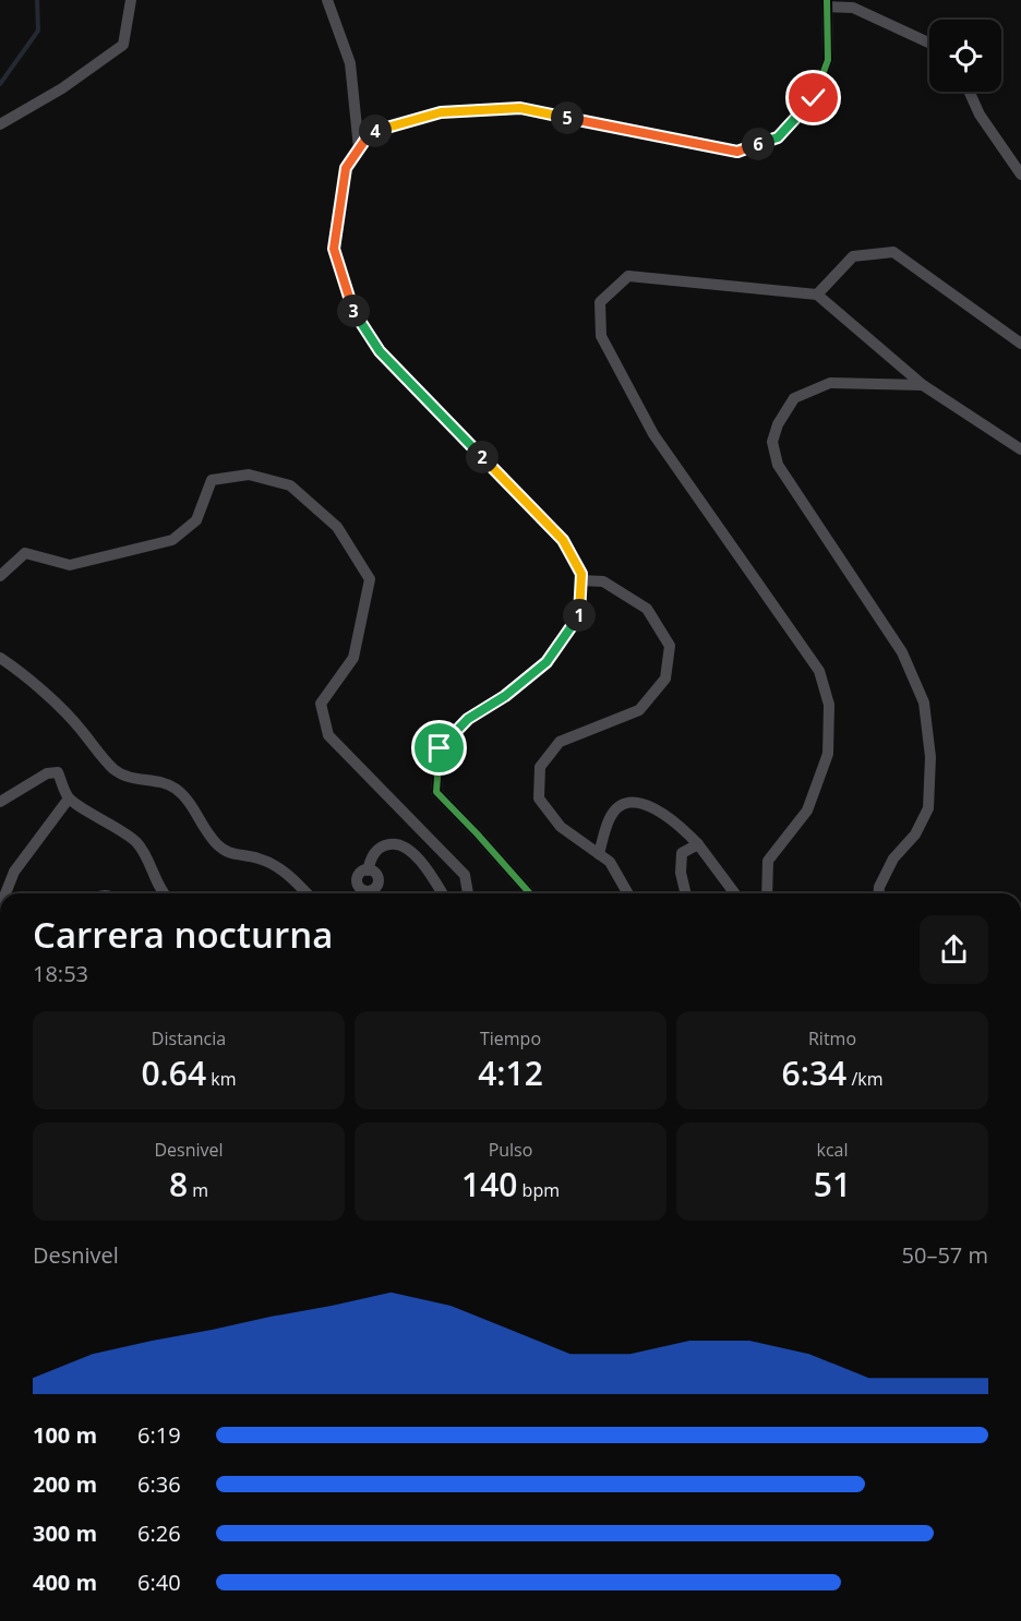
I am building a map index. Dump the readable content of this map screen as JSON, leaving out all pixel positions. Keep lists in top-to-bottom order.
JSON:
{
  "page": {
    "pins": [
      "5",
      "4",
      "6",
      "3",
      "2",
      "1"
    ],
    "heading": ["Carrera nocturna", "18:53"],
    "stats": [
      ["Distancia", "0.64 km"],
      ["Tiempo", "4:12"],
      ["Ritmo", "6:34 /km"],
      ["Desnivel", "8 m"],
      ["Pulso", "140 bpm"],
      ["kcal", "51"]
    ],
    "chart": ["Desnivel", "50–57 m"],
    "list": [
      {
        "name": "100 m",
        "note": "6:19"
      },
      {
        "name": "200 m",
        "note": "6:36"
      },
      {
        "name": "300 m",
        "note": "6:26"
      },
      {
        "name": "400 m",
        "note": "6:40"
      }
    ]
  }
}
